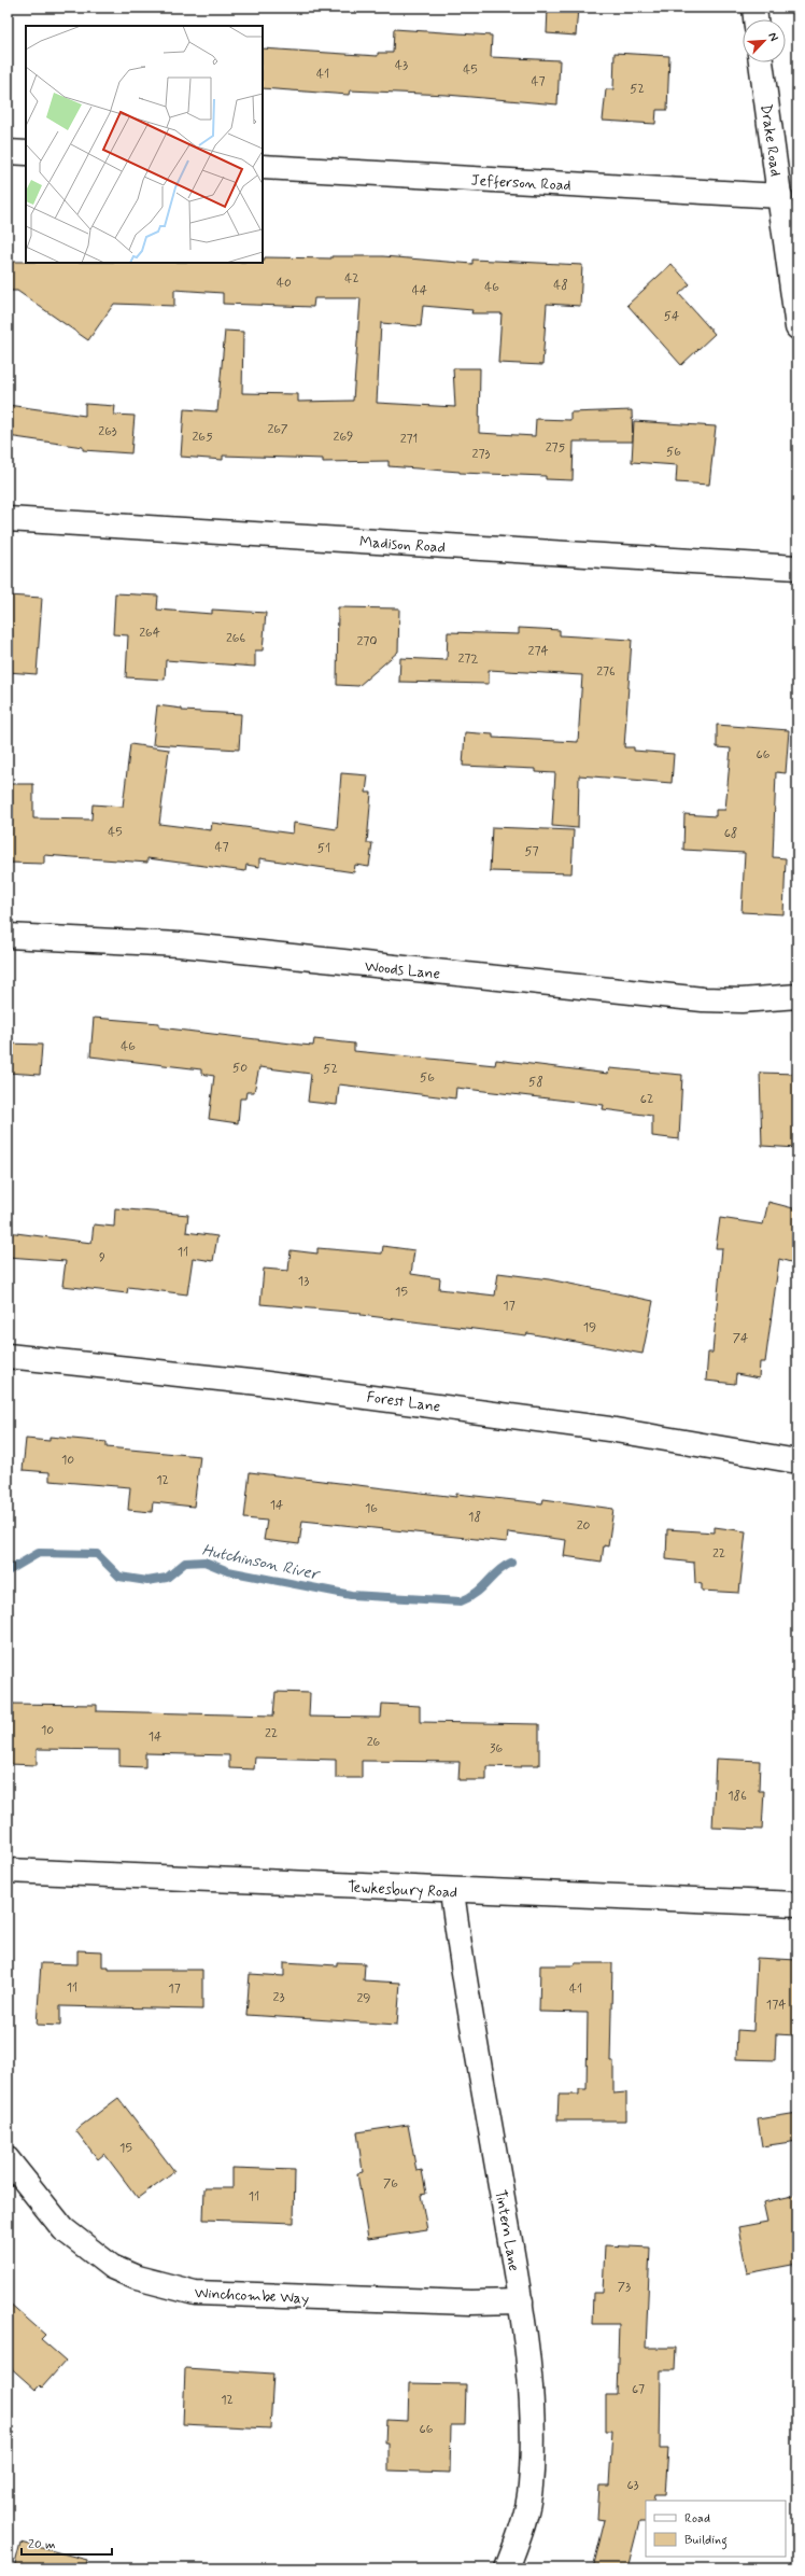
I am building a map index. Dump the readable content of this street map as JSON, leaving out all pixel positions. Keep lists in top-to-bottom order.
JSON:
{
  "streets": {
    "street": [
      "Drake Road",
      "Jefferson Road",
      "Madison Road",
      "Woods Lane",
      "Forest Lane",
      "Tewkesbury Road",
      "Tintern Lane",
      "Winchcombe Way"
    ]
  },
  "crossings": [
    ["Drake Road", "Jefferson Road"],
    ["Tewkesbury Road", "Tintern Lane"],
    ["Tintern Lane", "Winchcombe Way"]
  ],
  "water": ["Hutchinson River"],
  "house_numbers": [
    "43",
    "45",
    "41",
    "47",
    "52",
    "42",
    "40",
    "48",
    "46",
    "44",
    "54",
    "267",
    "263",
    "265",
    "269",
    "271",
    "275",
    "56",
    "273",
    "264",
    "266",
    "270",
    "274",
    "272",
    "276",
    "66",
    "45",
    "68",
    "47",
    "51",
    "57",
    "46",
    "50",
    "52",
    "56",
    "58",
    "62",
    "11",
    "9",
    "13",
    "15",
    "17",
    "19",
    "74",
    "10",
    "12",
    "14",
    "16",
    "18",
    "20",
    "22",
    "10",
    "22",
    "14",
    "26",
    "36",
    "186",
    "11",
    "17",
    "41",
    "23",
    "29",
    "174",
    "15",
    "76",
    "11",
    "73",
    "67",
    "12",
    "66",
    "63"
  ],
  "legend": ["Road", "Building"],
  "scale_bar": "20 m",
  "north": "top right"
}
